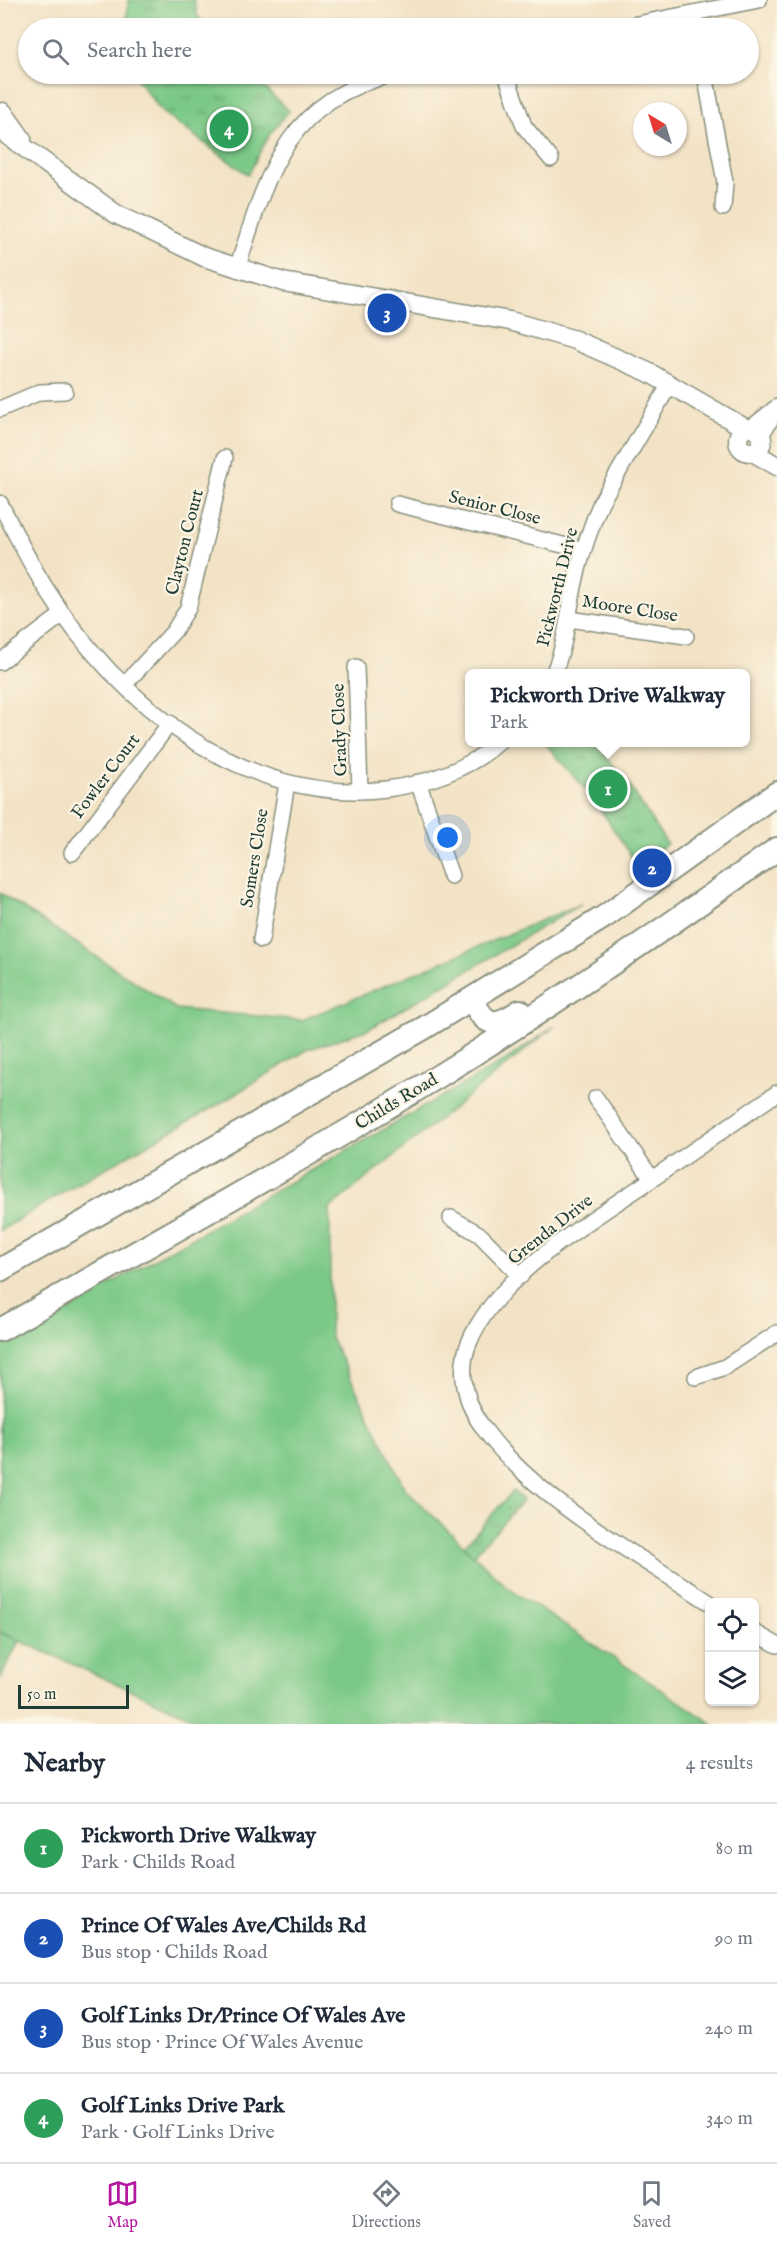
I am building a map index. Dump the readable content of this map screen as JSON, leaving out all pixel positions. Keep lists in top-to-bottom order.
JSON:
{
  "streets": {
    "main road": ["Childs Road"],
    "street": [
      "Senior Close",
      "Clayton Court",
      "Pickworth Drive",
      "Moore Close",
      "Grady Close",
      "Fowler Court",
      "Somers Close",
      "Grenda Drive"
    ]
  },
  "crossings": [
    ["Senior Close", "Pickworth Drive"],
    ["Pickworth Drive", "Moore Close"]
  ],
  "scale_bar": "50 m",
  "north": "top left",
  "page": {
    "search": "Search here",
    "pins": [
      "4",
      "3",
      "1",
      "2"
    ],
    "popup": ["Pickworth Drive Walkway", "Park"],
    "scale": "50 m",
    "heading": ["Nearby", "4 results"],
    "list": [
      {
        "mark": "1",
        "name": "Pickworth Drive Walkway",
        "note": "Park · Childs Road",
        "value": "80 m"
      },
      {
        "mark": "2",
        "name": "Prince Of Wales Ave/Childs Rd",
        "note": "Bus stop · Childs Road",
        "value": "90 m"
      },
      {
        "mark": "3",
        "name": "Golf Links Dr/Prince Of Wales Ave",
        "note": "Bus stop · Prince Of Wales Avenue",
        "value": "240 m"
      },
      {
        "mark": "4",
        "name": "Golf Links Drive Park",
        "note": "Park · Golf Links Drive",
        "value": "340 m"
      }
    ],
    "nav": ["Map", "Directions", "Saved"]
  }
}
